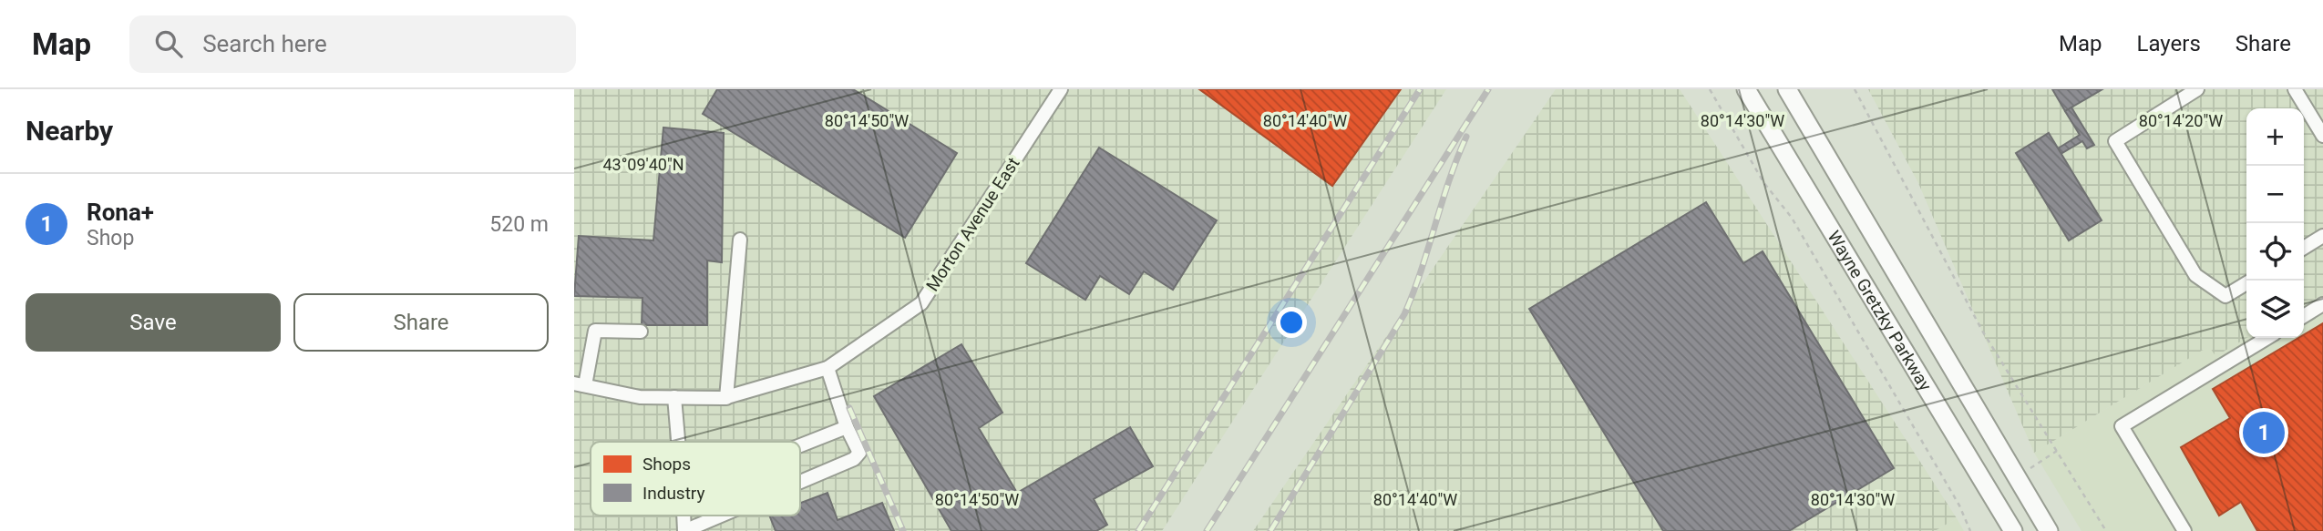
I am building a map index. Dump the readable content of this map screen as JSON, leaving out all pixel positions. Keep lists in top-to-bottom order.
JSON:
{
  "streets": {
    "main road": ["Wayne Gretzky Parkway"],
    "street": ["Morton Avenue East"]
  },
  "legend": ["Shops", "Industry"],
  "page": {
    "header": "Map",
    "search": "Search here",
    "nav": ["Map", "Layers", "Share"],
    "heading": "Nearby",
    "map_buttons": ["+", "−"],
    "list": [
      {
        "mark": "1",
        "name": "Rona+",
        "note": "Shop",
        "value": "520 m"
      }
    ],
    "buttons": ["Save", "Share"],
    "pins": "1"
  },
  "coordinates": [
    "80°14'40\"W",
    "80°14'50\"W",
    "80°14'30\"W",
    "80°14'20\"W",
    "43°09'40\"N"
  ]
}
